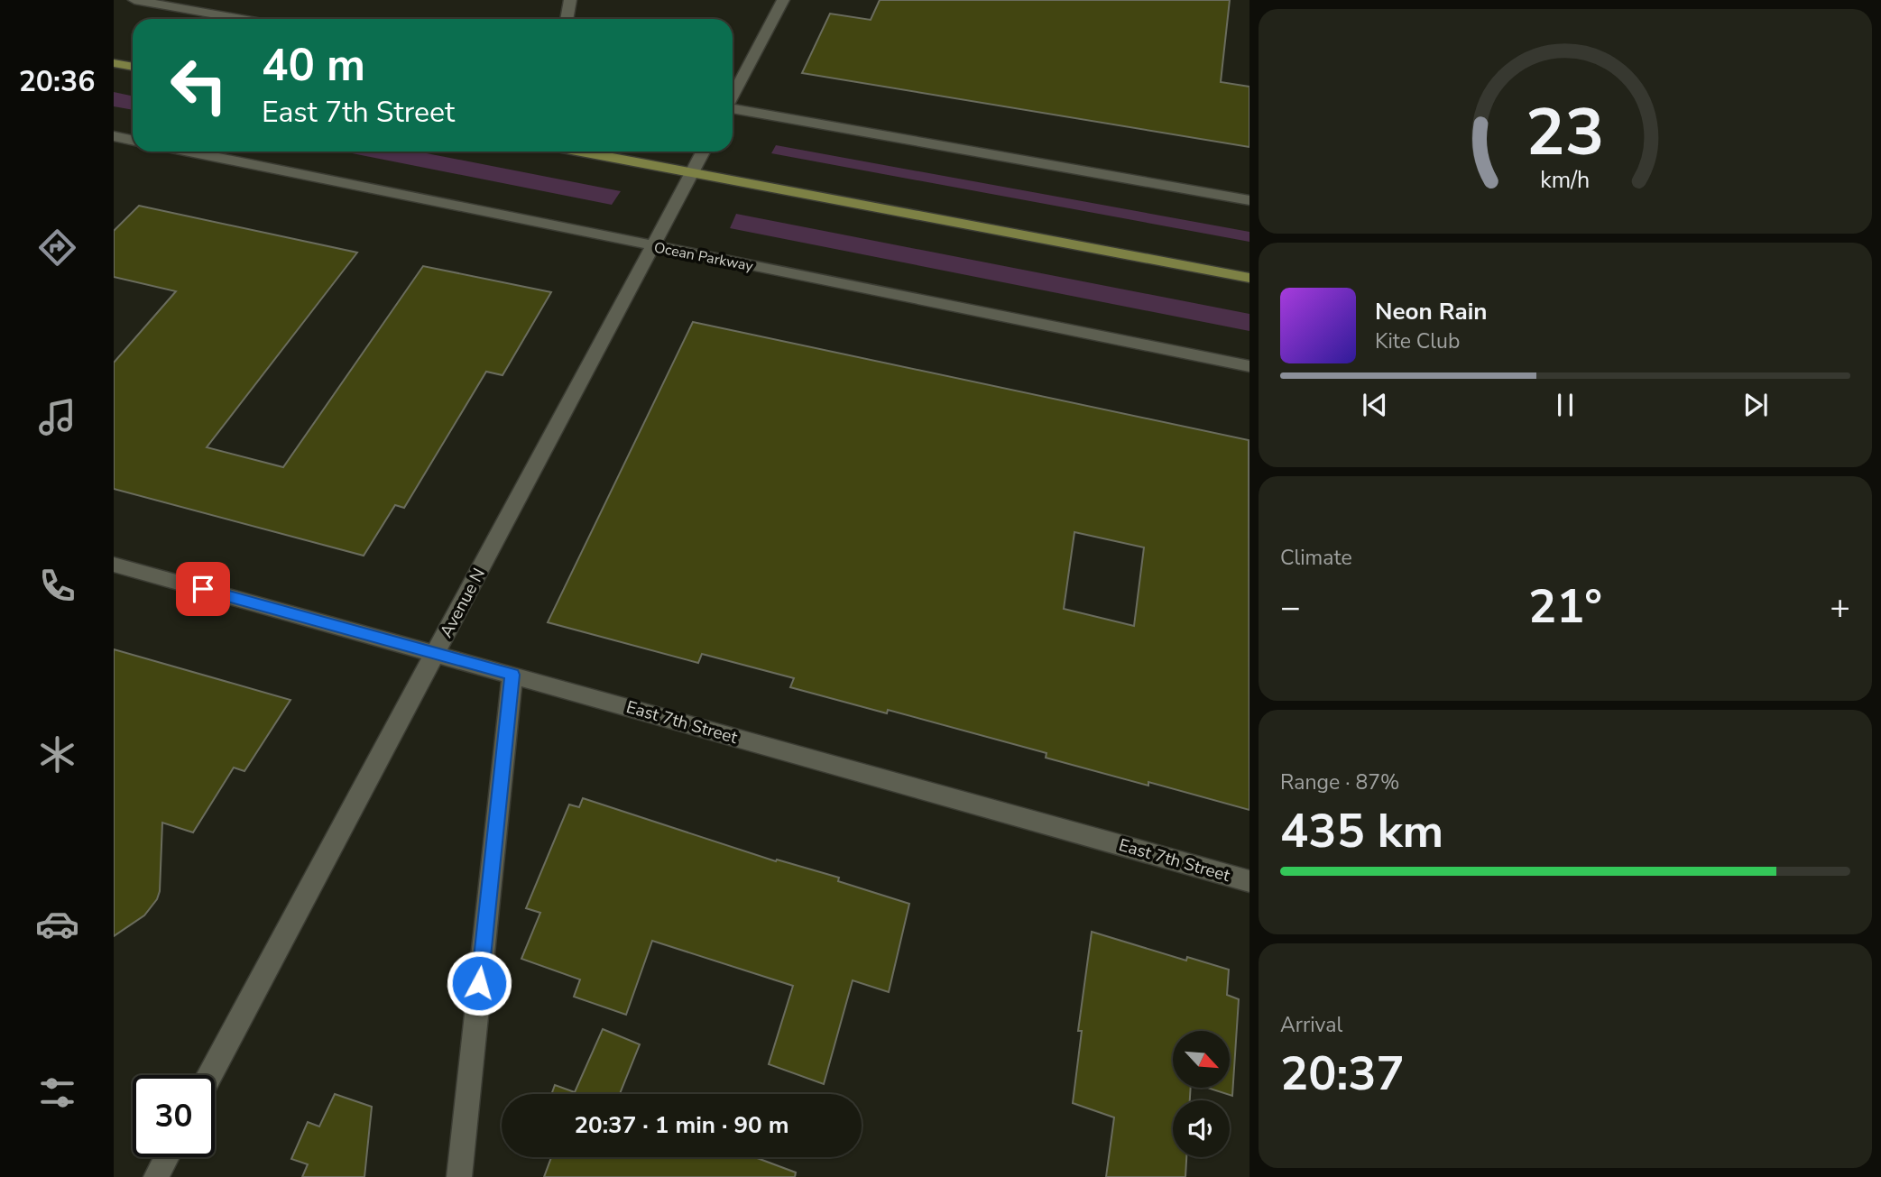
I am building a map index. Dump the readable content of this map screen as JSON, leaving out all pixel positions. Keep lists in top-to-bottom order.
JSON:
{
  "streets": {
    "street": ["Ocean Parkway", "Avenue N", "East 7th Street"]
  },
  "crossings": [
    ["Ocean Parkway", "Avenue N"],
    ["Avenue N", "East 7th Street"]
  ],
  "north": "bottom right",
  "page": {
    "tabs": "20:36",
    "turn": ["40 m", "East 7th Street"],
    "song": ["Neon Rain", "Kite Club"],
    "tile": [
      "Climate",
      ["Range · 87%", "435 km"],
      ["Arrival", "20:37"]
    ],
    "heat": ["−", "21°", "+"],
    "limit": "30",
    "trip": "20:37 · 1 min · 90 m",
    "gauge": ["23", "km/h"]
  }
}
